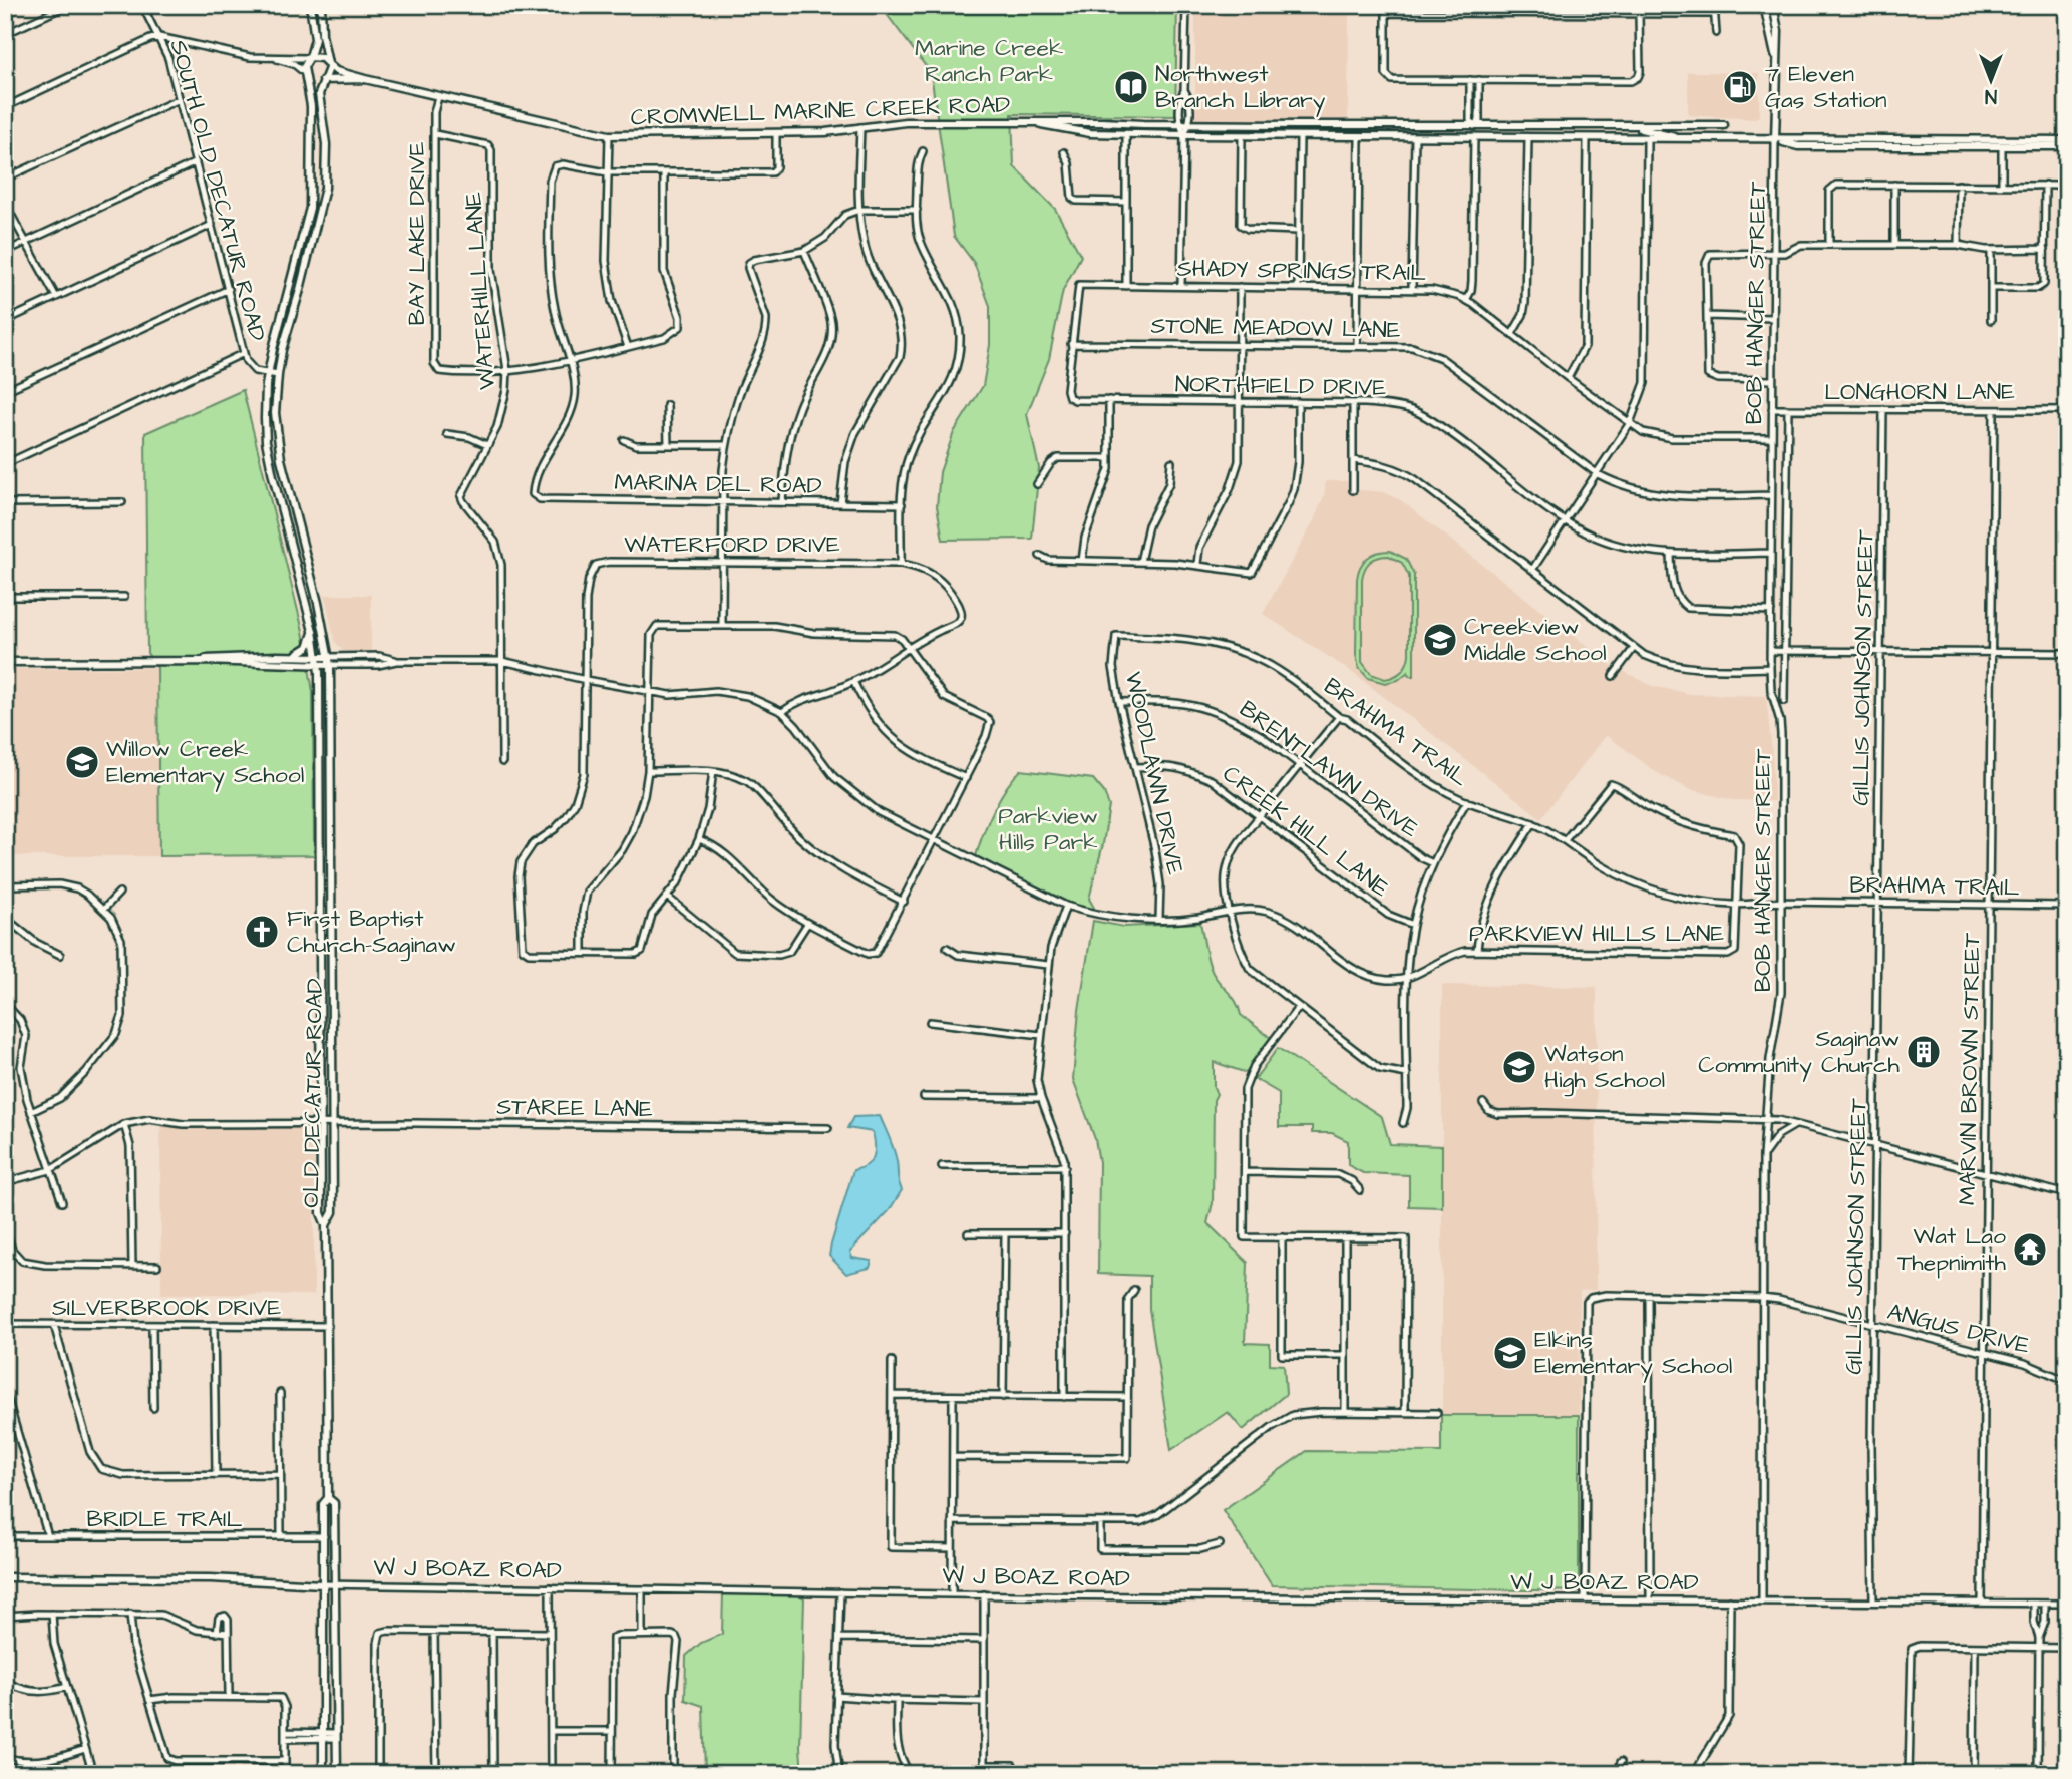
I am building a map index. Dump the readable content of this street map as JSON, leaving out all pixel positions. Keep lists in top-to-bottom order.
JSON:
{
  "streets": {
    "main road": [
      "CROMWELL MARINE CREEK ROAD",
      "SOUTH OLD DECATUR ROAD",
      "OLD DECATUR ROAD",
      "W J BOAZ ROAD"
    ],
    "street": [
      "BAY LAKE DRIVE",
      "SHADY SPRINGS TRAIL",
      "WATERHILL LANE",
      "BOB HANGER STREET",
      "STONE MEADOW LANE",
      "NORTHFIELD DRIVE",
      "LONGHORN LANE",
      "MARINA DEL ROAD",
      "WATERFORD DRIVE",
      "GILLIS JOHNSON STREET",
      "BRAHMA TRAIL",
      "BRENTLAWN DRIVE",
      "WOODLAWN DRIVE",
      "CREEK HILL LANE",
      "PARKVIEW HILLS LANE",
      "MARVIN BROWN STREET",
      "STAREE LANE",
      "SILVERBROOK DRIVE",
      "ANGUS DRIVE",
      "BRIDLE TRAIL"
    ]
  },
  "crossings": [
    ["CROMWELL MARINE CREEK ROAD", "SOUTH OLD DECATUR ROAD"],
    ["CROMWELL MARINE CREEK ROAD", "BAY LAKE DRIVE"],
    ["CROMWELL MARINE CREEK ROAD", "BOB HANGER STREET"],
    ["SOUTH OLD DECATUR ROAD", "PARKVIEW HILLS LANE"],
    ["SOUTH OLD DECATUR ROAD", "OLD DECATUR ROAD"],
    ["BAY LAKE DRIVE", "WATERHILL LANE"],
    ["SHADY SPRINGS TRAIL", "BOB HANGER STREET"],
    ["SHADY SPRINGS TRAIL", "STONE MEADOW LANE"],
    ["SHADY SPRINGS TRAIL", "NORTHFIELD DRIVE"],
    ["WATERHILL LANE", "PARKVIEW HILLS LANE"],
    ["BOB HANGER STREET", "STONE MEADOW LANE"],
    ["BOB HANGER STREET", "NORTHFIELD DRIVE"],
    ["BOB HANGER STREET", "LONGHORN LANE"],
    ["BOB HANGER STREET", "BRAHMA TRAIL"],
    ["BOB HANGER STREET", "ANGUS DRIVE"],
    ["BOB HANGER STREET", "W J BOAZ ROAD"],
    ["STONE MEADOW LANE", "NORTHFIELD DRIVE"],
    ["LONGHORN LANE", "GILLIS JOHNSON STREET"],
    ["LONGHORN LANE", "MARVIN BROWN STREET"],
    ["WATERFORD DRIVE", "PARKVIEW HILLS LANE"],
    ["GILLIS JOHNSON STREET", "BRAHMA TRAIL"],
    ["GILLIS JOHNSON STREET", "ANGUS DRIVE"],
    ["GILLIS JOHNSON STREET", "W J BOAZ ROAD"],
    ["BRAHMA TRAIL", "WOODLAWN DRIVE"],
    ["BRAHMA TRAIL", "PARKVIEW HILLS LANE"],
    ["BRAHMA TRAIL", "MARVIN BROWN STREET"],
    ["BRENTLAWN DRIVE", "WOODLAWN DRIVE"],
    ["WOODLAWN DRIVE", "CREEK HILL LANE"],
    ["WOODLAWN DRIVE", "PARKVIEW HILLS LANE"],
    ["PARKVIEW HILLS LANE", "OLD DECATUR ROAD"],
    ["MARVIN BROWN STREET", "ANGUS DRIVE"],
    ["MARVIN BROWN STREET", "W J BOAZ ROAD"],
    ["OLD DECATUR ROAD", "STAREE LANE"],
    ["OLD DECATUR ROAD", "SILVERBROOK DRIVE"],
    ["OLD DECATUR ROAD", "BRIDLE TRAIL"],
    ["OLD DECATUR ROAD", "W J BOAZ ROAD"],
    ["ANGUS DRIVE", "W J BOAZ ROAD"]
  ],
  "parks": ["Marine Creek Ranch Park", "Parkview Hills Park"],
  "places": {
    "library": ["Northwest Branch Library"],
    "fuel station": ["7 Eleven Gas Station"],
    "school or university": [
      "Creekview Middle School",
      "Willow Creek Elementary School",
      "Watson High School",
      "Elkins Elementary School"
    ],
    "church": ["First Baptist Church-Saginaw"],
    "building": ["Saginaw Community Church"],
    "temple": ["Wat Lao Thepnimith"]
  },
  "north": "bottom"
}
